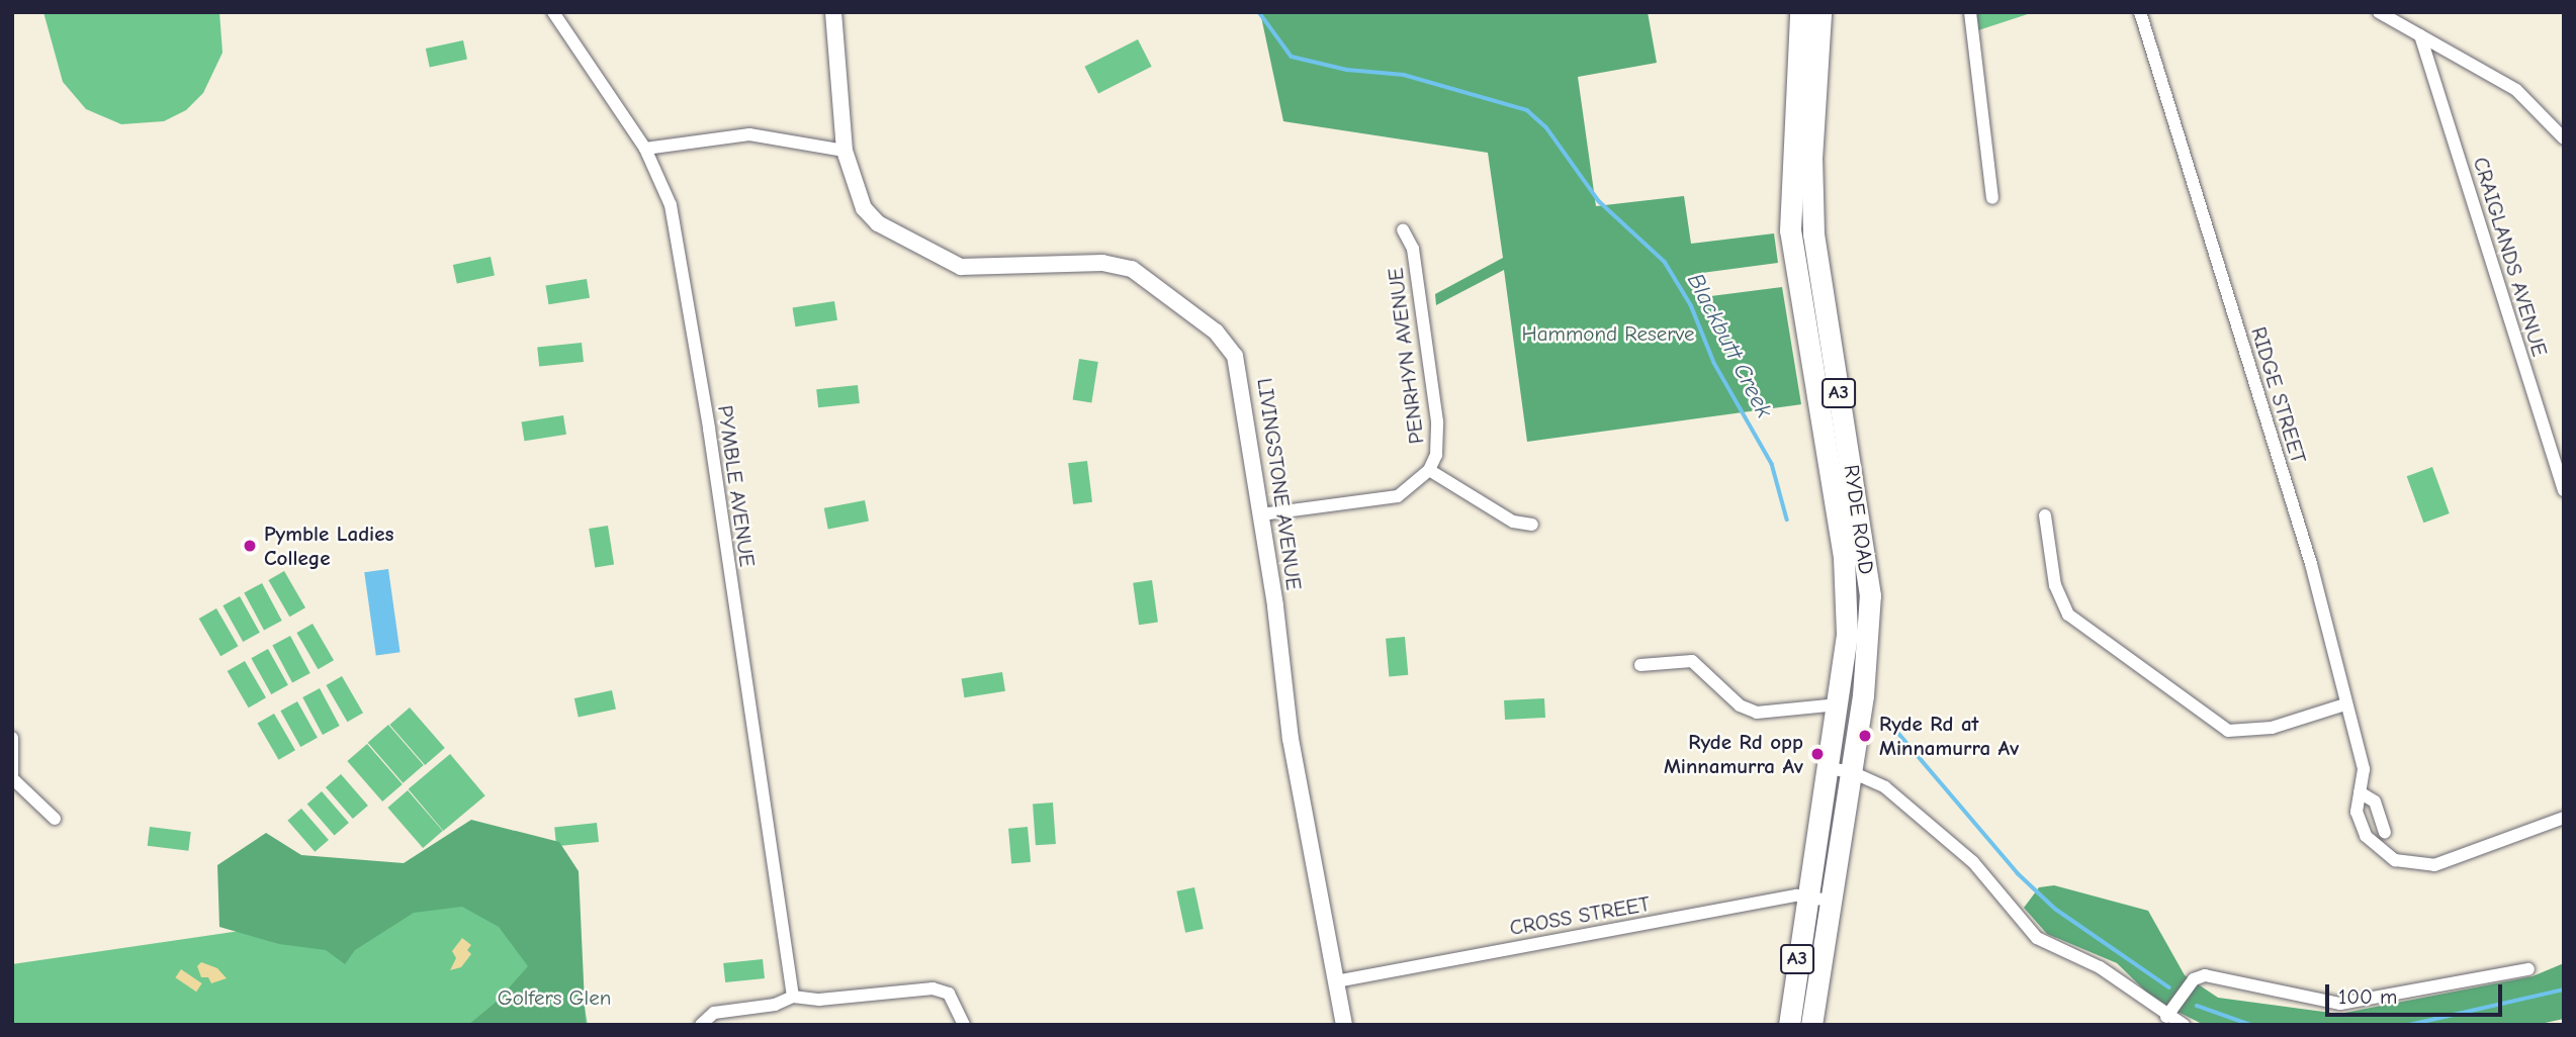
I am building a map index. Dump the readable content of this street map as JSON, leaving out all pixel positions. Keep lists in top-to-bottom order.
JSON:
{
  "streets": {
    "highway": ["A3", "RYDE ROAD"],
    "street": [
      "CRAIGLANDS AVENUE",
      "PENRHYN AVENUE",
      "RIDGE STREET",
      "LIVINGSTONE AVENUE",
      "PYMBLE AVENUE",
      "CROSS STREET"
    ]
  },
  "crossings": [
    ["PENRHYN AVENUE", "LIVINGSTONE AVENUE"],
    ["LIVINGSTONE AVENUE", "CROSS STREET"],
    ["RYDE ROAD", "CROSS STREET"]
  ],
  "water": ["Blackbutt Creek"],
  "parks": ["Hammond Reserve", "Golfers Glen"],
  "places": ["Pymble Ladies College", "Ryde Rd at Minnamurra Av", "Ryde Rd opp Minnamurra Av"],
  "scale_bar": "100 m"
}
